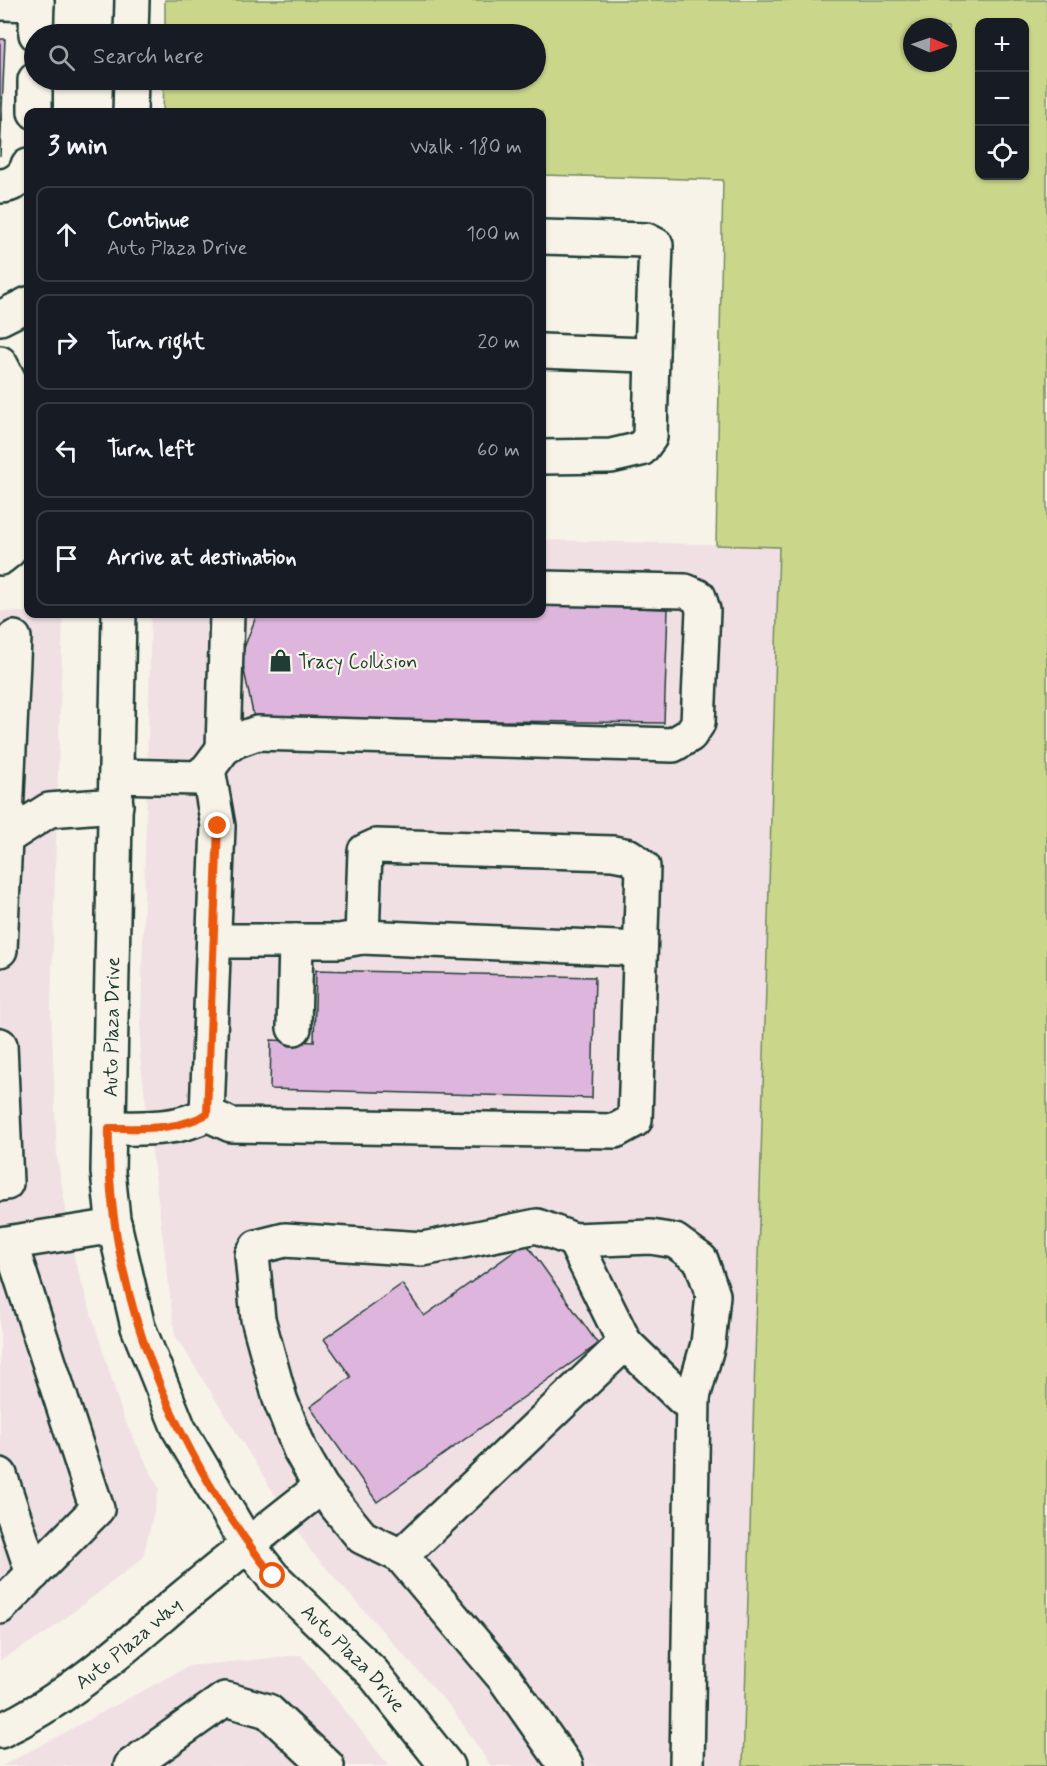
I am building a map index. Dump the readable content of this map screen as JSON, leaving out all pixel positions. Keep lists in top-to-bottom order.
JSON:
{
  "streets": {
    "street": ["Auto Plaza Drive", "Auto Plaza Way"]
  },
  "crossings": [
    ["Auto Plaza Drive", "Auto Plaza Way"]
  ],
  "places": {
    "shop": ["Tracy Collision"]
  },
  "north": "right",
  "page": {
    "map_buttons": ["+", "−"],
    "search": "Search here",
    "heading": ["3 min", "Walk · 180 m"],
    "list": [
      ["Continue", "Auto Plaza Drive", "100 m"],
      ["Turn right", "20 m"],
      ["Turn left", "60 m"],
      "Arrive at destination"
    ]
  }
}
